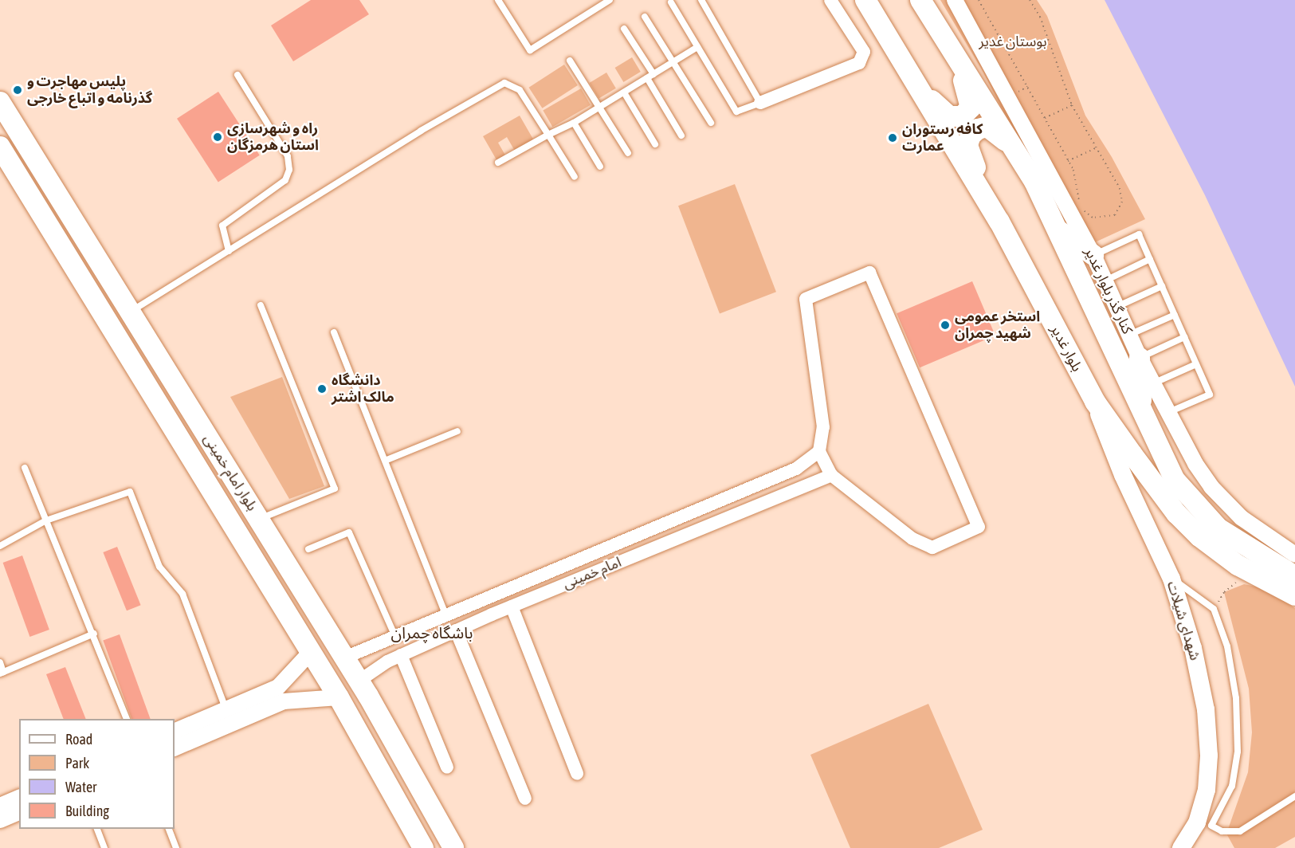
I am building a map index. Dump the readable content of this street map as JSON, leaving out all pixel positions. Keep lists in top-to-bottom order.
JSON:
{
  "streets": {
    "main road": ["بلوار غدیر", "بلوار امام خمینی", "شهدای شیلات"],
    "street": ["کنار گذر بلوار غدیر", "امام خمینی"]
  },
  "crossings": [
    ["بلوار غدیر", "شهدای شیلات"],
    ["بلوار امام خمینی", "امام خمینی"]
  ],
  "districts": ["باشگاه چمران"],
  "parks": ["بوستان غدیر"],
  "places": [
    "پلیس مهاجرت و گذرنامه و اتباع خارجى",
    "راه و شهرسازی استان هرمزگان",
    "کافه رستوران عمارت",
    "استخر عمومی شهید چمران",
    "دانشگاه مالک اشتر"
  ],
  "legend": [
    "Road",
    "Park",
    "Water",
    "Building"
  ]
}
